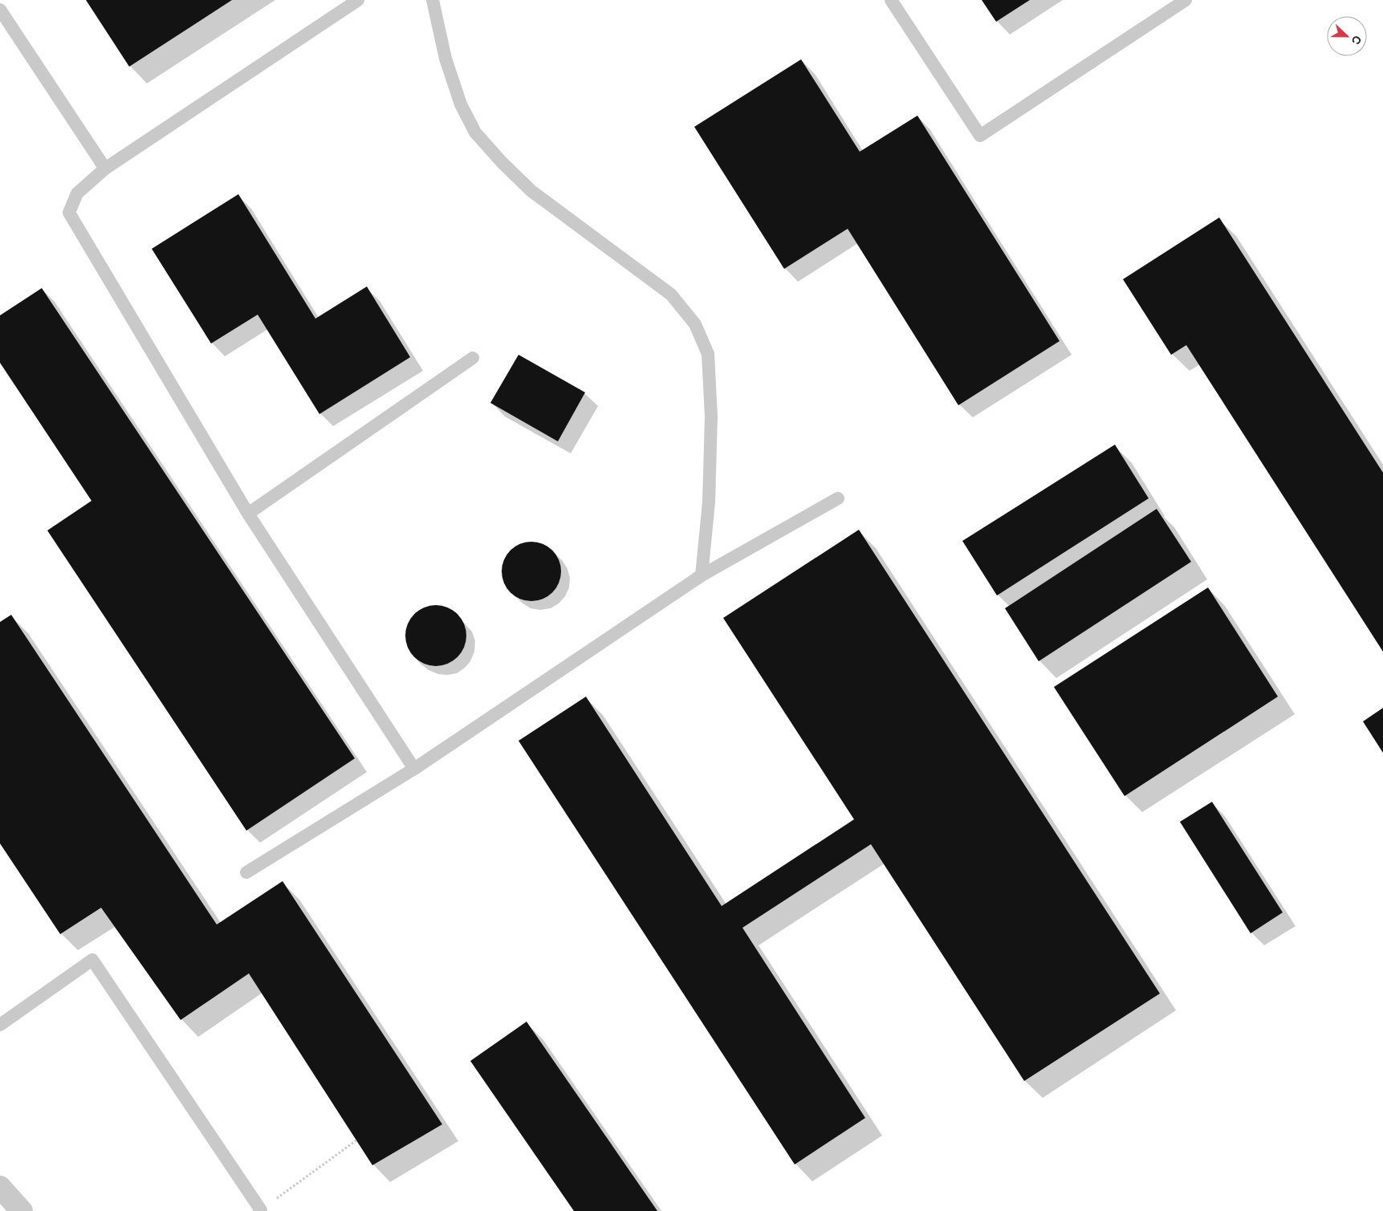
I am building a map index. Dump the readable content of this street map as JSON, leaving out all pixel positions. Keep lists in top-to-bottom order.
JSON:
{
  "north": "right"
}
